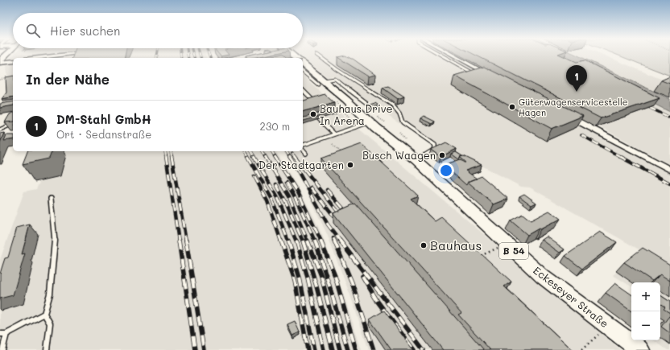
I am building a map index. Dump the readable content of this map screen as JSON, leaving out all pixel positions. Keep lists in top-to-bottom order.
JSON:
{
  "streets": {
    "main road": ["B 54", "Eckeseyer Straße"]
  },
  "places": [
    "Güterwagenservicestelle Hagen",
    "Bauhaus Drive In Arena",
    "Busch Waagen",
    "Der Stadtgarten",
    "Bauhaus"
  ],
  "page": {
    "search": "Hier suchen",
    "heading": "In der Nähe",
    "pins": "1",
    "list": [
      {
        "mark": "1",
        "name": "DM-Stahl GmbH",
        "note": "Ort · Sedanstraße",
        "value": "230 m"
      }
    ],
    "map_buttons": ["+", "−"]
  }
}
